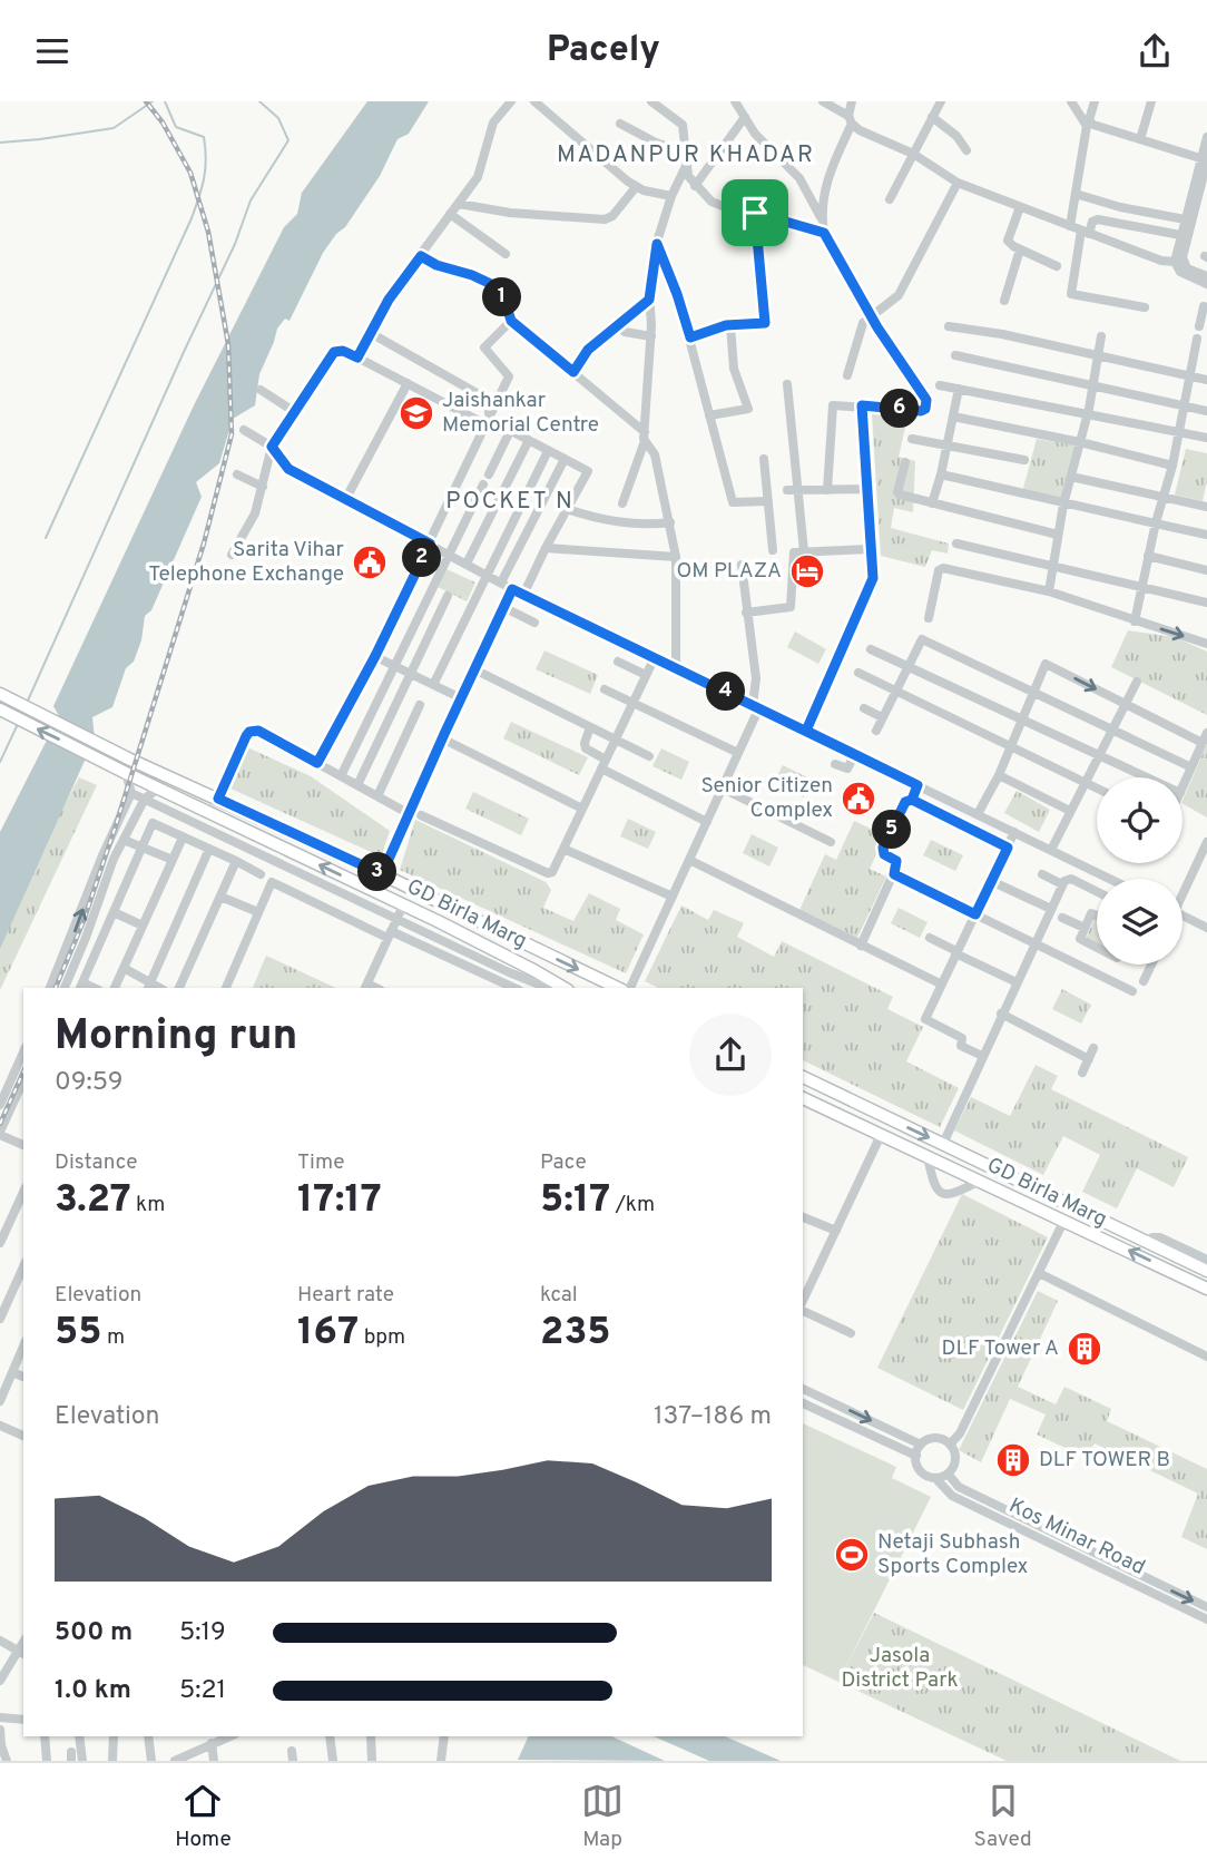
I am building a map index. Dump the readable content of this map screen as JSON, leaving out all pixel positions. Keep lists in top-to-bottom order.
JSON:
{
  "streets": {
    "main road": ["GD Birla Marg"],
    "street": ["Kos Minar Road"]
  },
  "districts": ["MADANPUR KHADAR", "POCKET N"],
  "parks": ["Jasola District Park"],
  "places": {
    "school or university": ["Jaishankar Memorial Centre"],
    "public building": ["Sarita Vihar Telephone Exchange", "Senior Citizen Complex"],
    "hotel": ["OM PLAZA"],
    "building": ["DLF Tower A", "DLF TOWER B"],
    "sports": ["Netaji Subhash Sports Complex"]
  },
  "page": {
    "header": "Pacely",
    "pins": [
      "1",
      "6",
      "2",
      "4",
      "5",
      "3"
    ],
    "heading": ["Morning run", "09:59"],
    "stats": [
      ["Distance", "3.27 km"],
      ["Time", "17:17"],
      ["Pace", "5:17 /km"],
      ["Elevation", "55 m"],
      ["Heart rate", "167 bpm"],
      ["kcal", "235"]
    ],
    "chart": ["Elevation", "137–186 m"],
    "list": [
      {
        "name": "500 m",
        "note": "5:19"
      },
      {
        "name": "1.0 km",
        "note": "5:21"
      }
    ],
    "tabs": ["Home", "Map", "Saved"]
  }
}
